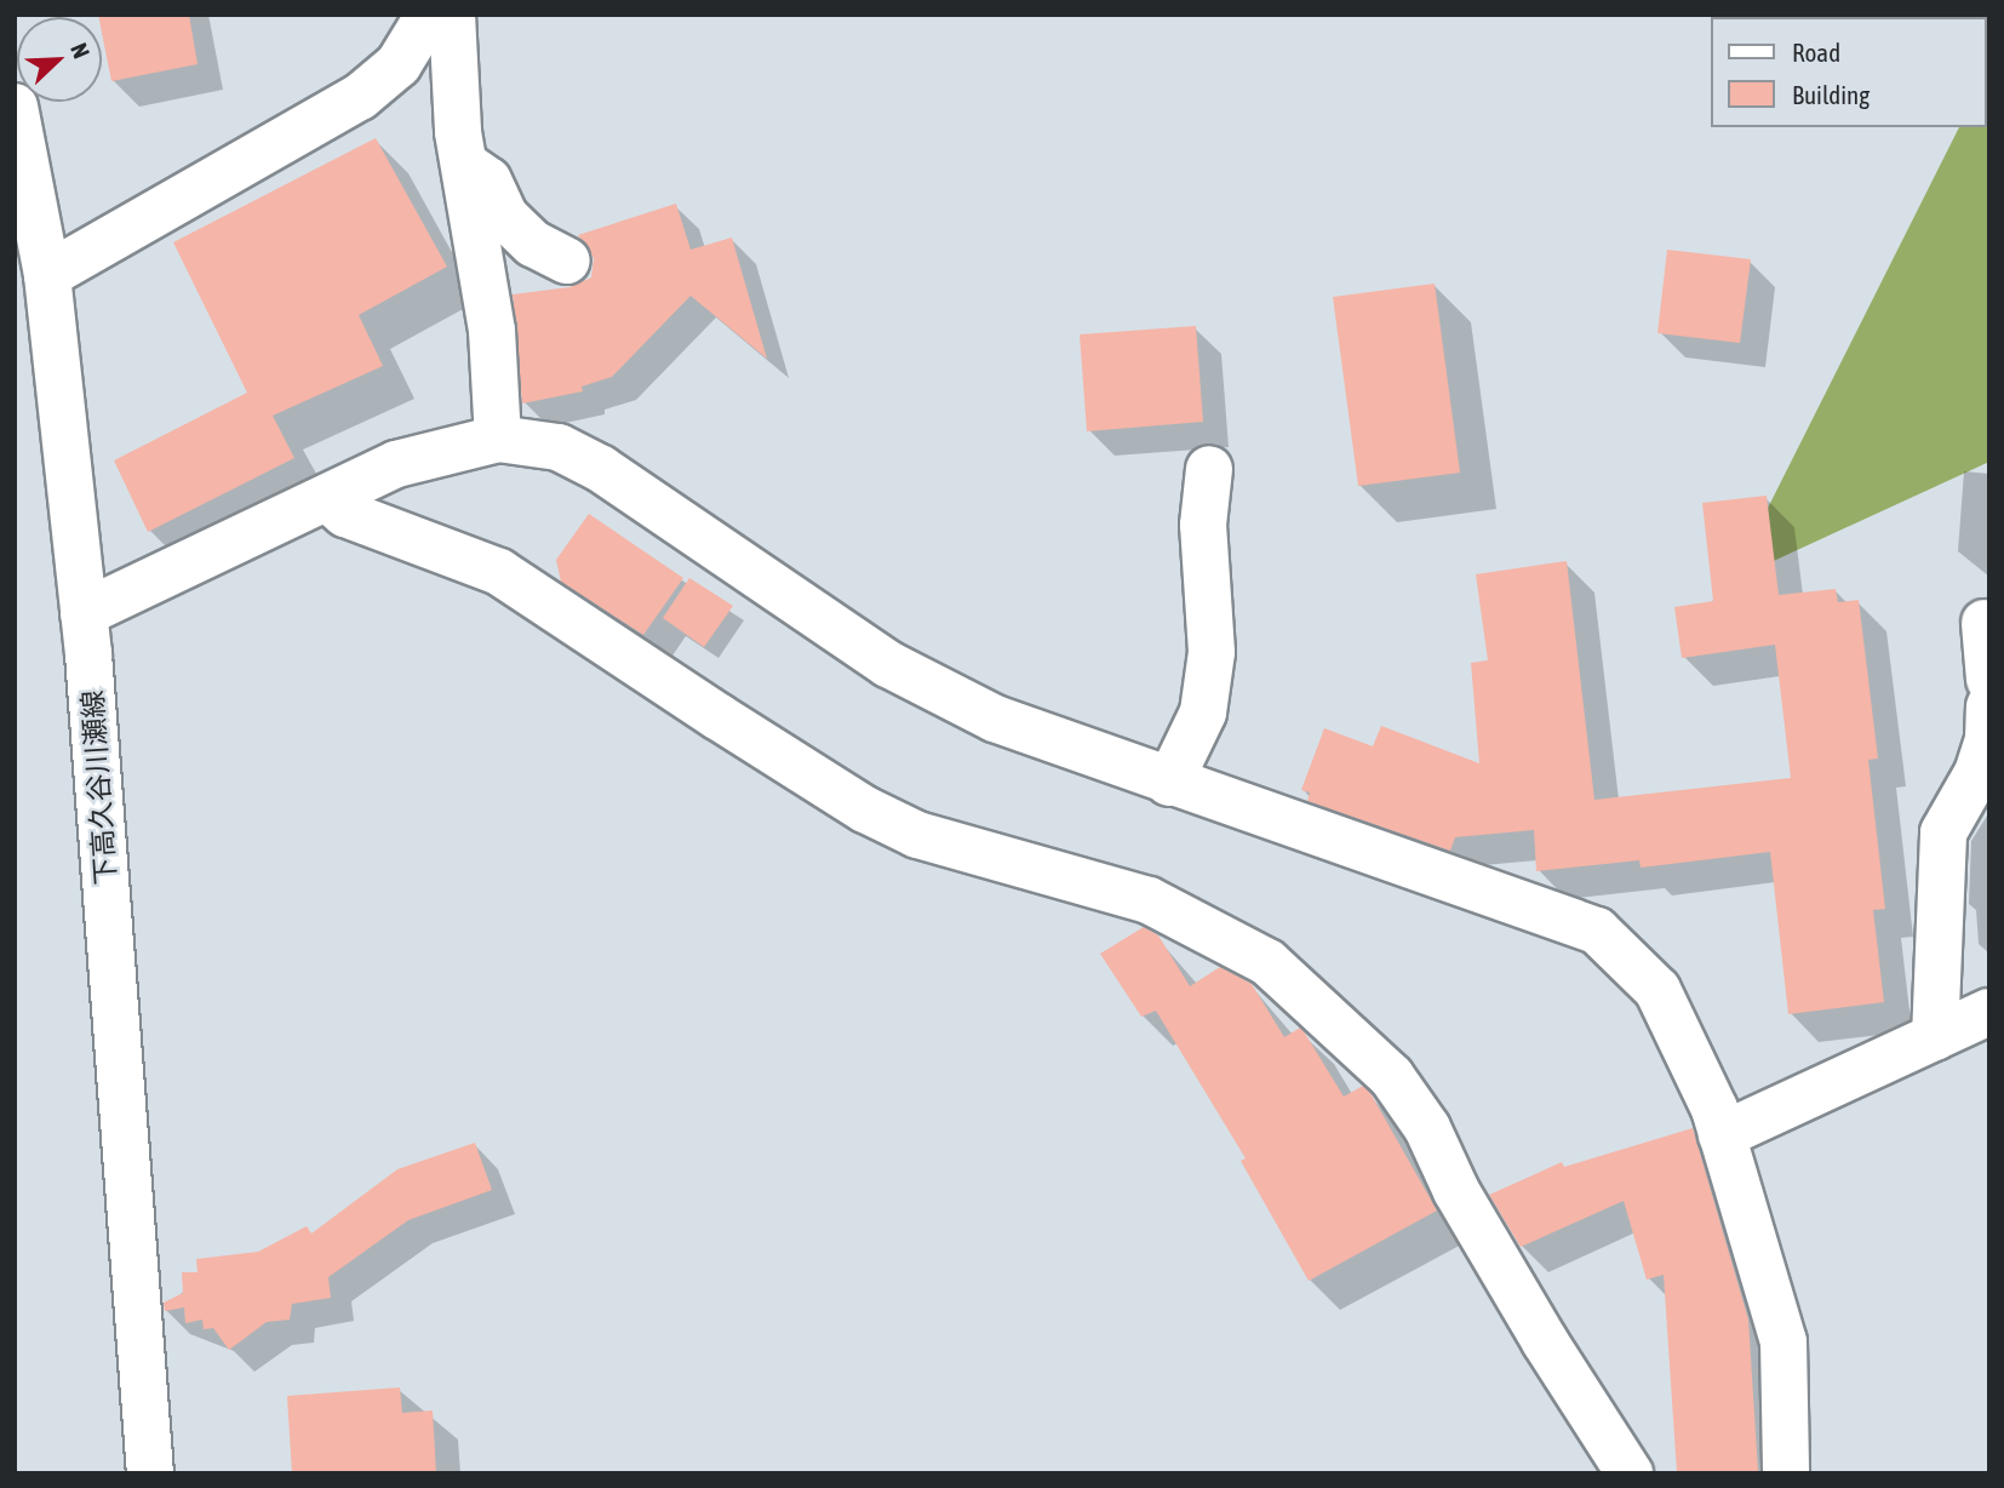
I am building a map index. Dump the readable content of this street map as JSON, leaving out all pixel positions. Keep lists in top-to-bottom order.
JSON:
{
  "streets": {
    "street": ["下高久谷川瀬線"]
  },
  "legend": ["Road", "Building"],
  "north": "top right"
}
